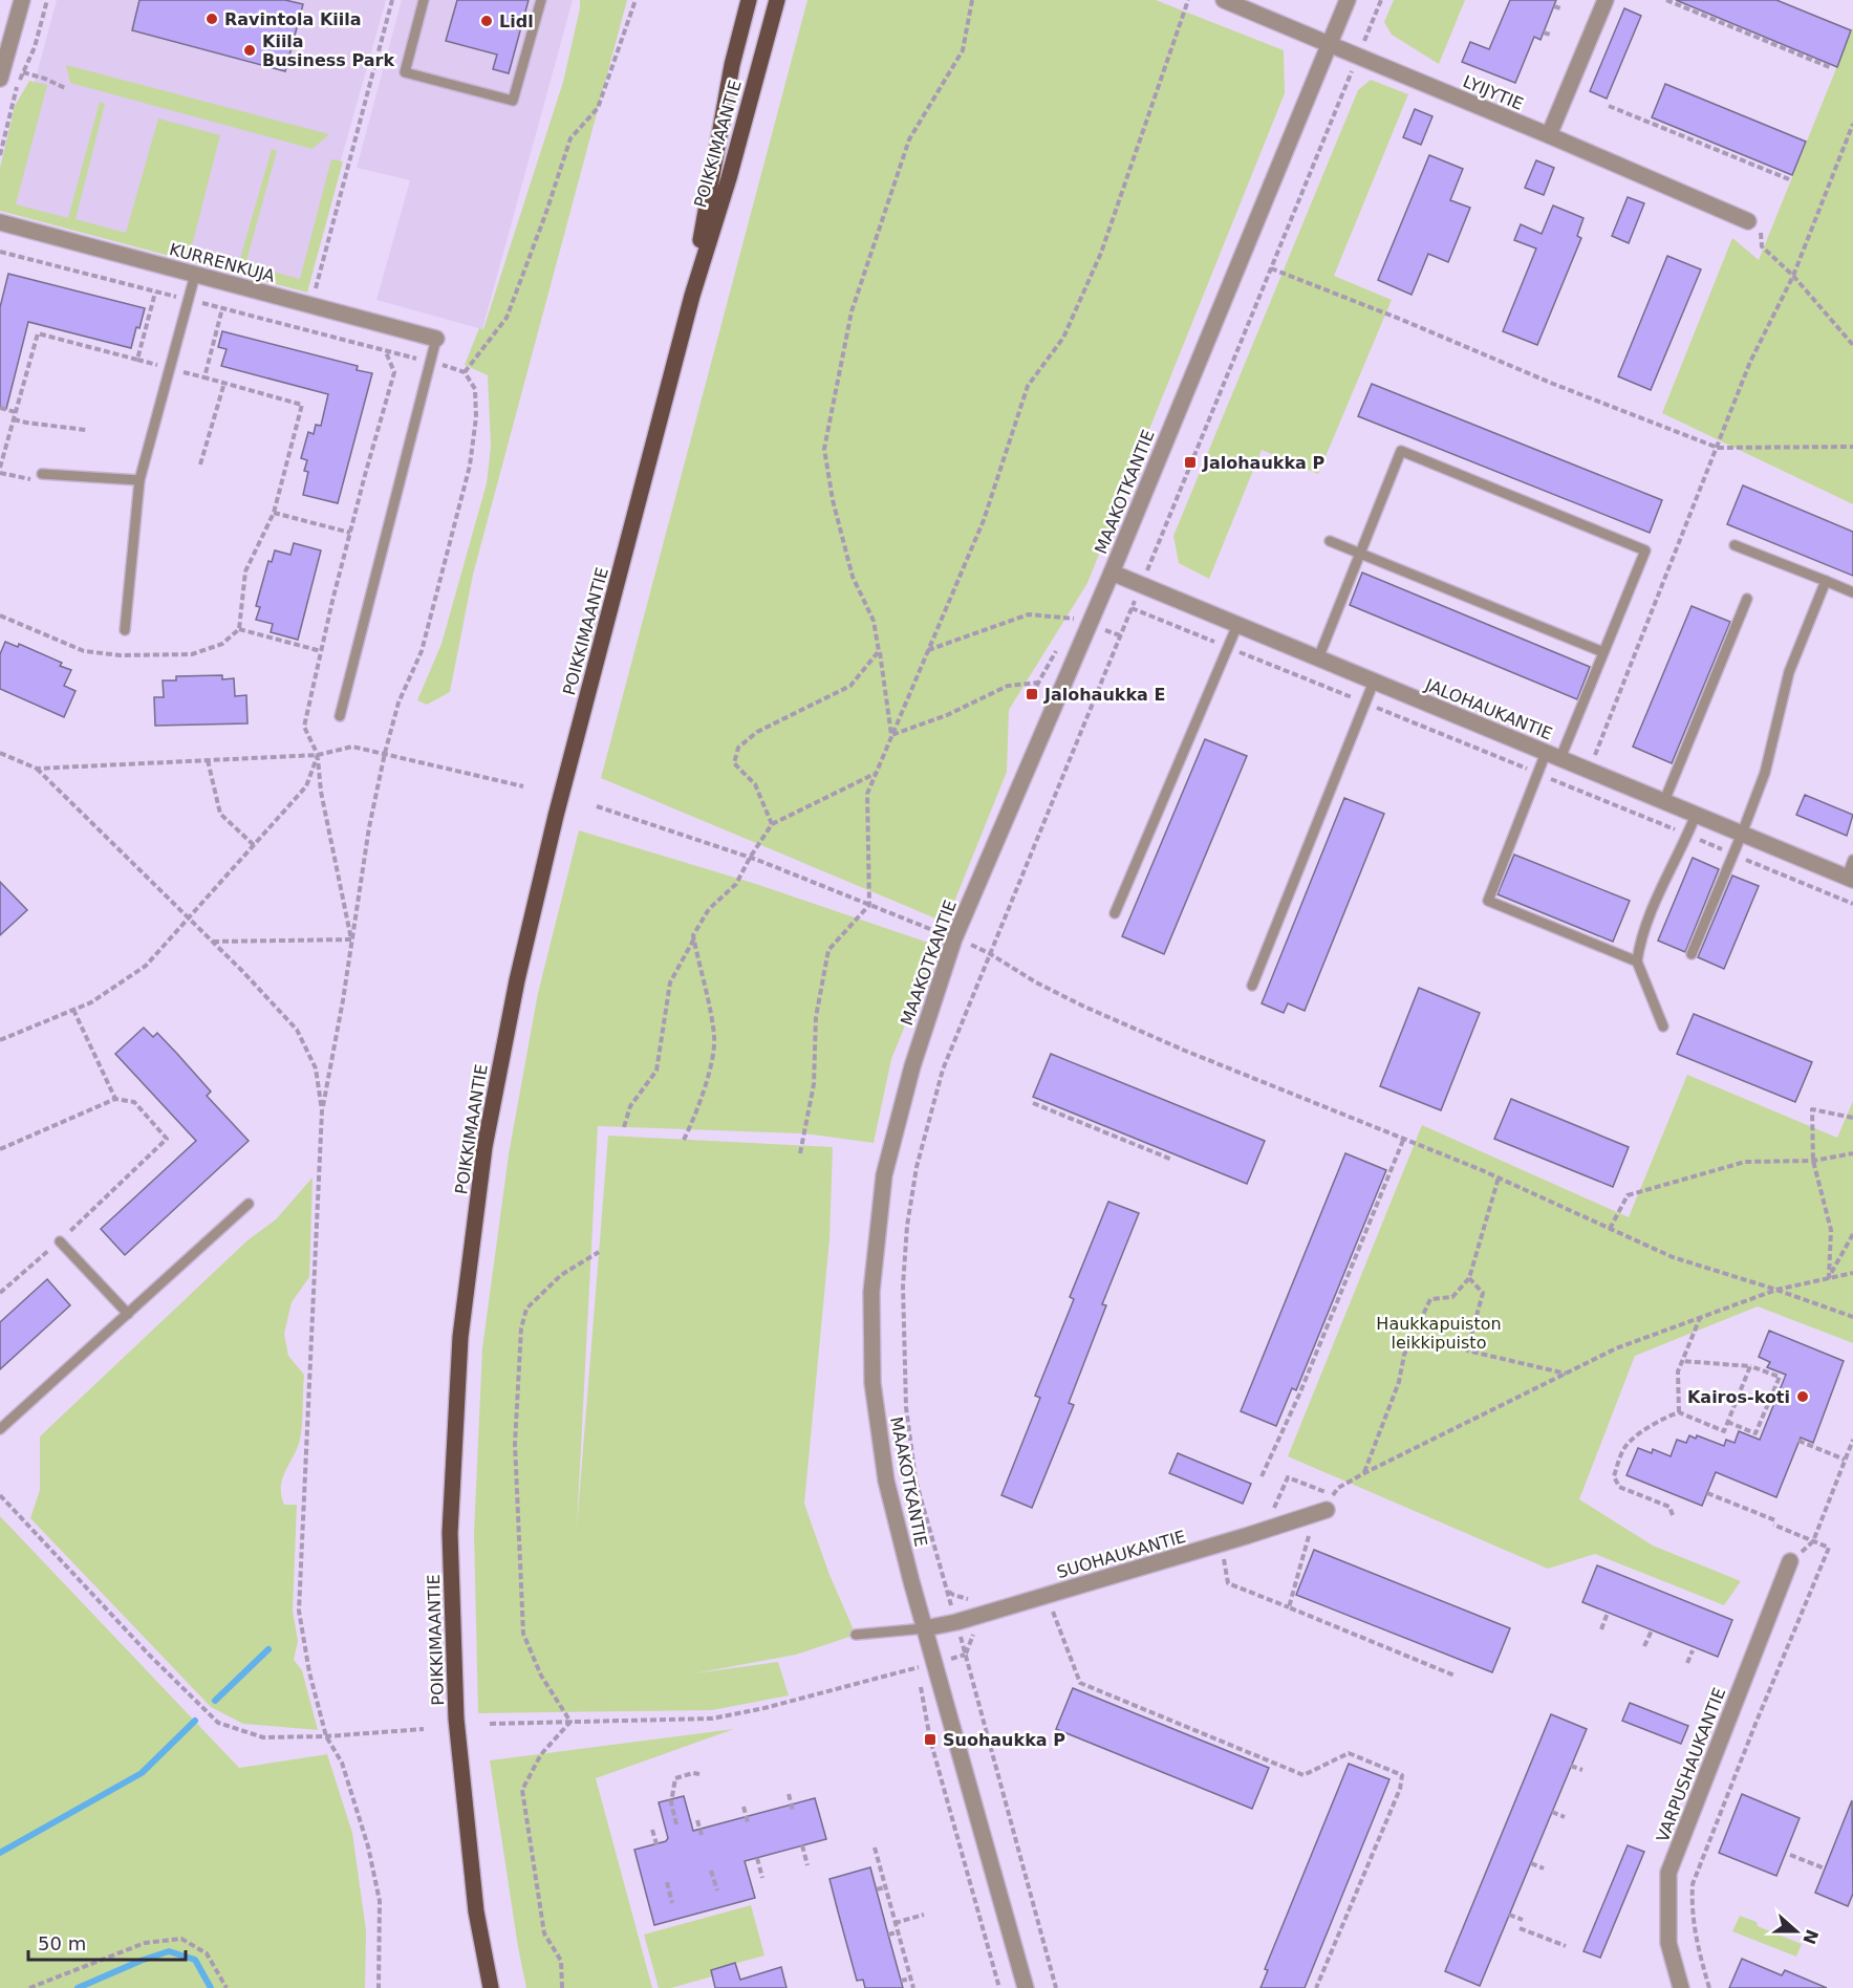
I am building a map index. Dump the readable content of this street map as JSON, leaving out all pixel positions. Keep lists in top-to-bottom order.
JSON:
{
  "streets": {
    "main road": ["POIKKIMAANTIE"],
    "street": [
      "LYIJYTIE",
      "KURRENKUJA",
      "MAAKOTKANTIE",
      "JALOHAUKANTIE",
      "SUOHAUKANTIE",
      "VARPUSHAUKANTIE"
    ]
  },
  "crossings": [
    ["LYIJYTIE", "MAAKOTKANTIE"],
    ["MAAKOTKANTIE", "JALOHAUKANTIE"],
    ["MAAKOTKANTIE", "SUOHAUKANTIE"]
  ],
  "parks": ["Haukkapuiston leikkipuisto"],
  "places": {
    "other": [
      "Ravintola Kiila",
      "Lidl",
      "Kiila Business Park",
      "Kairos-koti"
    ],
    "transit": ["Jalohaukka P", "Jalohaukka E", "Suohaukka P"]
  },
  "scale_bar": "50 m",
  "north": "right"
}
